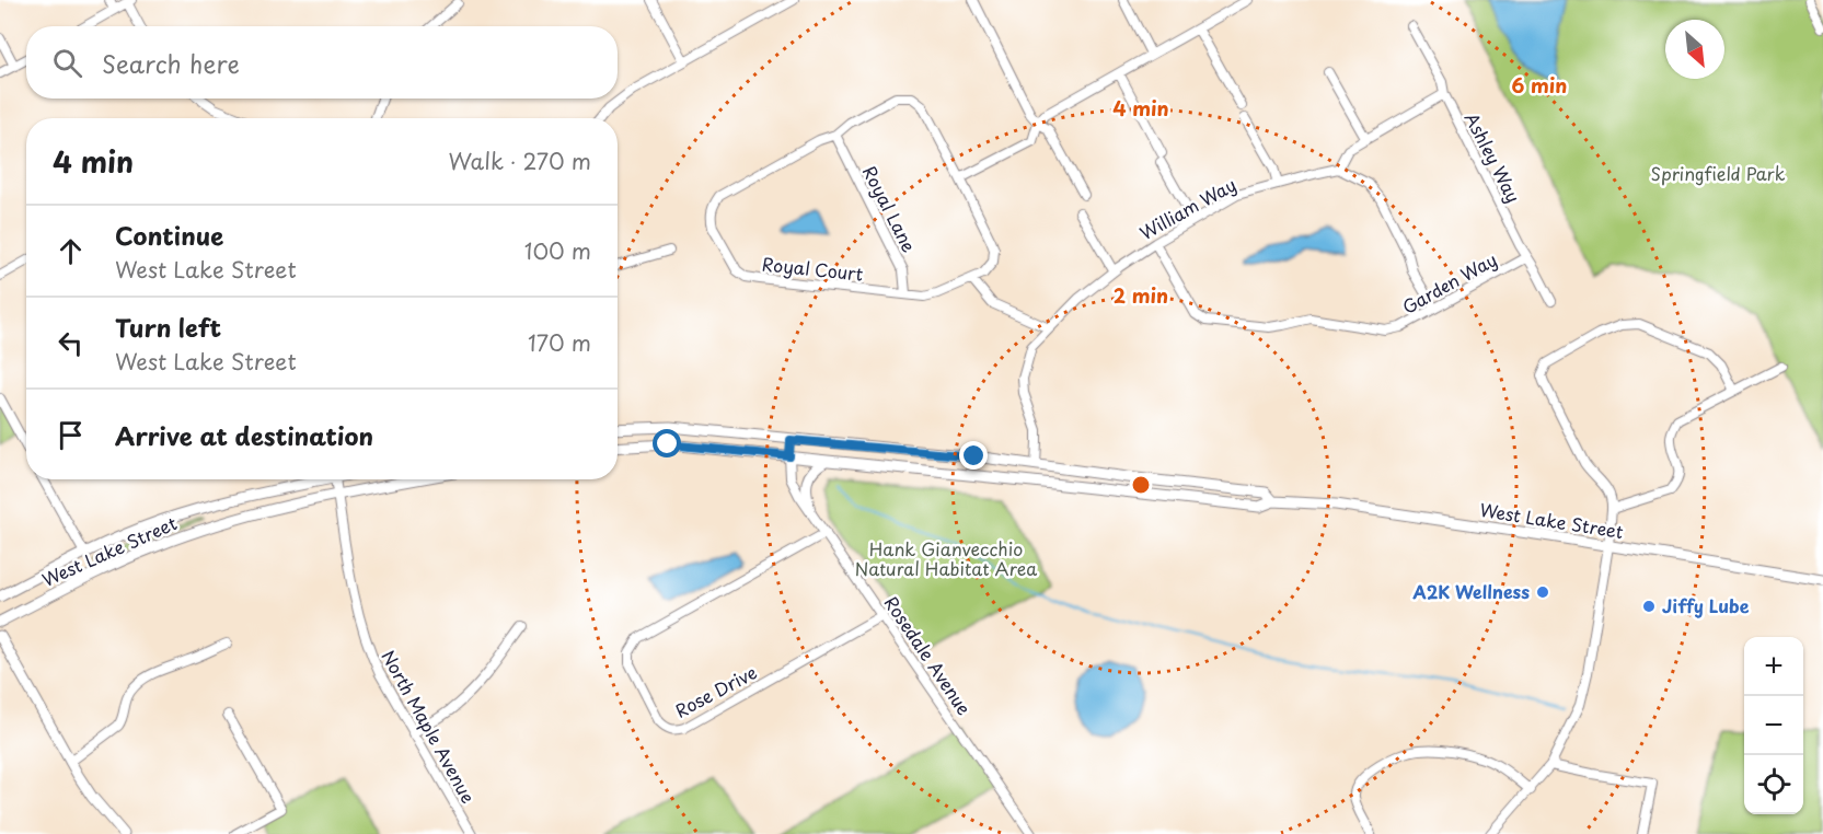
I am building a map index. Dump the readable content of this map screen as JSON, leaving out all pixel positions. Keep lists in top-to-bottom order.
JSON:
{
  "streets": {
    "main road": ["West Lake Street"],
    "street": [
      "Ashley Way",
      "Royal Lane",
      "William Way",
      "Royal Court",
      "Garden Way",
      "Rosedale Avenue",
      "Rose Drive",
      "North Maple Avenue"
    ]
  },
  "crossings": [
    ["Ashley Way", "Garden Way"],
    ["Royal Lane", "Royal Court"],
    ["William Way", "Garden Way"],
    ["William Way", "West Lake Street"],
    ["West Lake Street", "Rosedale Avenue"],
    ["West Lake Street", "North Maple Avenue"],
    ["Rosedale Avenue", "Rose Drive"]
  ],
  "parks": ["Springfield Park", "Hank Gianvecchio Natural Habitat Area"],
  "places": ["A2K Wellness", "Jiffy Lube"],
  "north": "bottom right",
  "page": {
    "search": "Search here",
    "heading": ["4 min", "Walk · 270 m"],
    "list": [
      ["Continue", "West Lake Street", "100 m"],
      ["Turn left", "West Lake Street", "170 m"],
      "Arrive at destination"
    ],
    "map_buttons": ["+", "−"]
  },
  "rings": ["6 min", "4 min", "2 min"]
}
